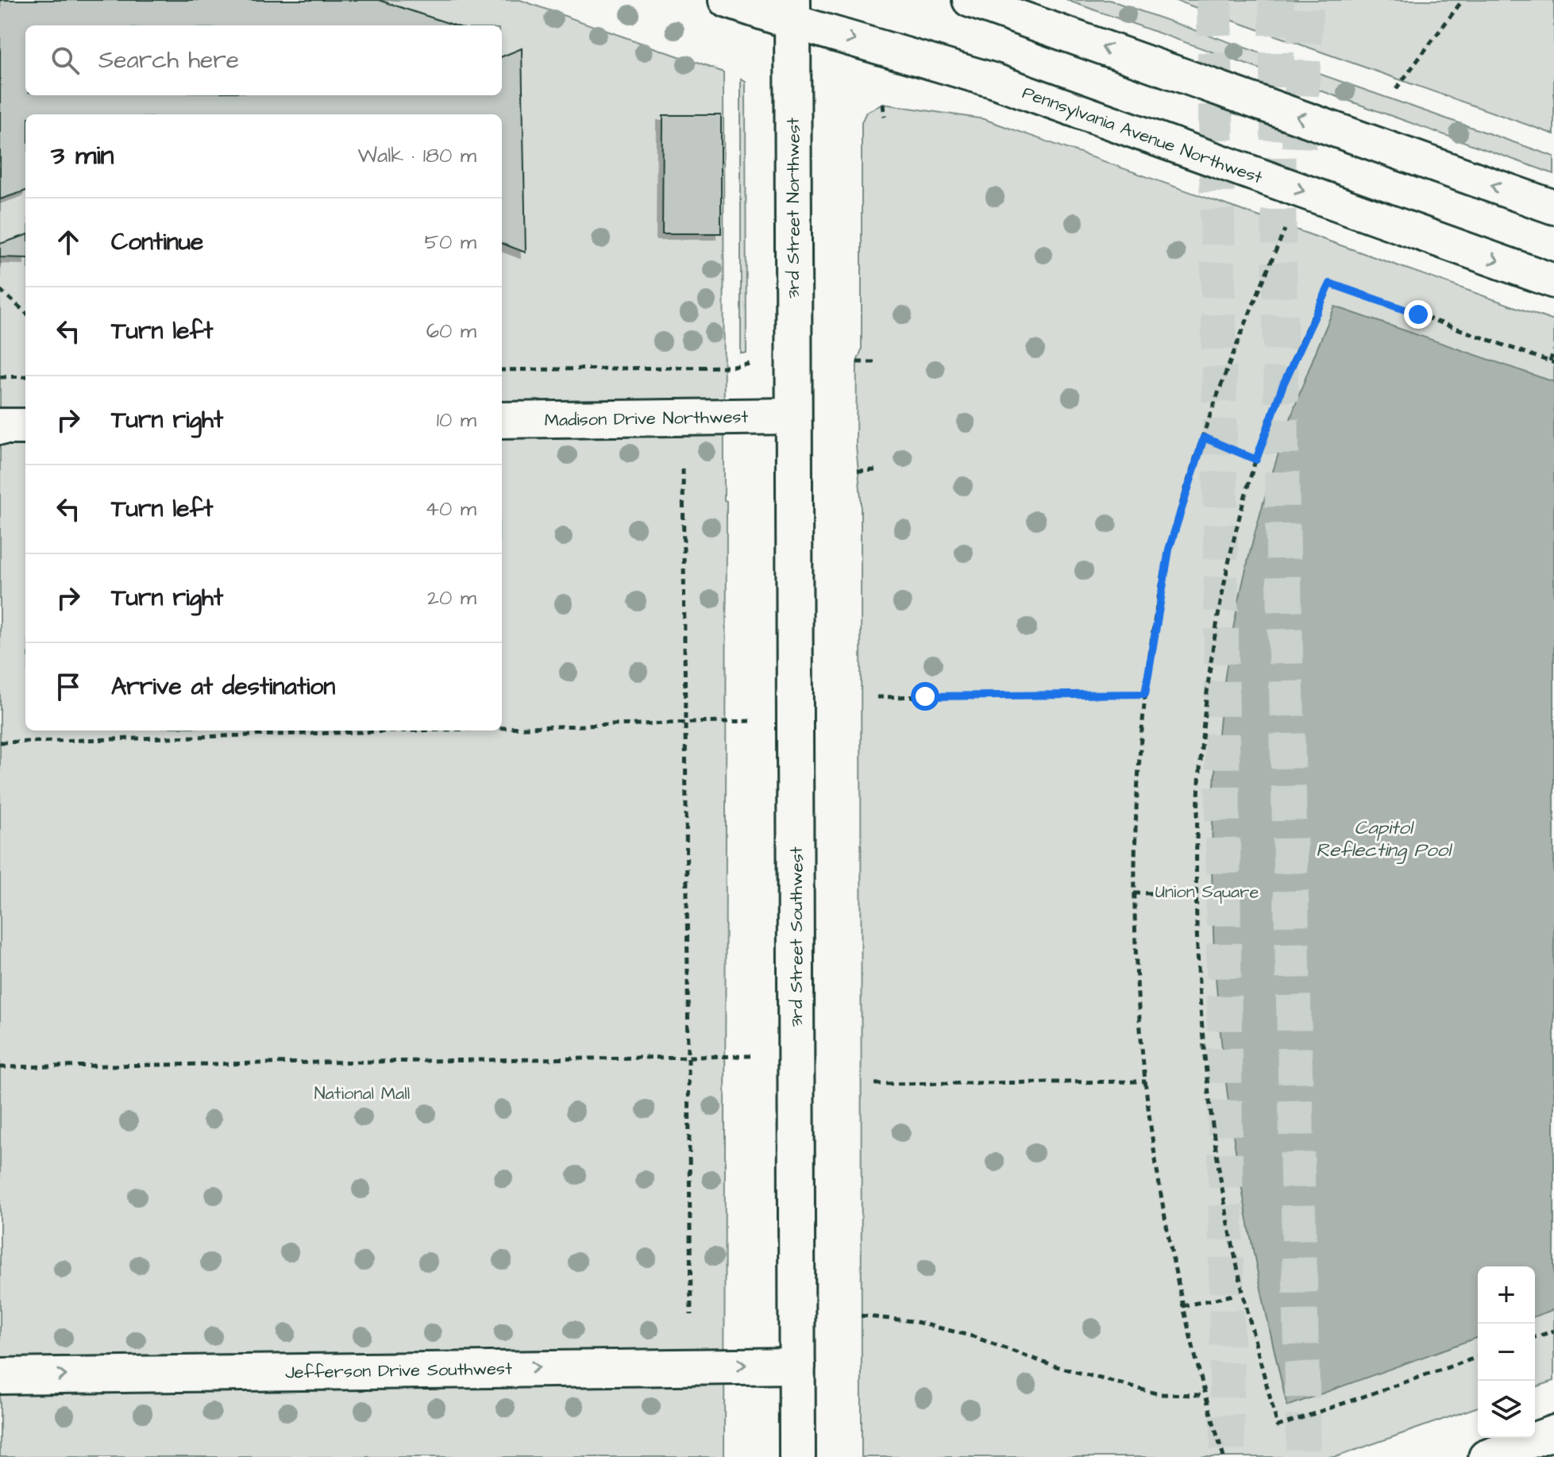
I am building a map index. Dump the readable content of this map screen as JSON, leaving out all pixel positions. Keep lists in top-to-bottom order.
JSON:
{
  "streets": {
    "main road": [
      "Pennsylvania Avenue Northwest",
      "3rd Street Northwest",
      "Madison Drive Northwest",
      "3rd Street Southwest",
      "Jefferson Drive Southwest"
    ]
  },
  "crossings": [
    ["Pennsylvania Avenue Northwest", "3rd Street Northwest"],
    ["3rd Street Northwest", "Madison Drive Northwest"],
    ["3rd Street Northwest", "3rd Street Southwest"],
    ["Madison Drive Northwest", "3rd Street Southwest"],
    ["3rd Street Southwest", "Jefferson Drive Southwest"]
  ],
  "one_way": ["Pennsylvania Avenue Northwest", "Jefferson Drive Southwest"],
  "water": ["Capitol Reflecting Pool"],
  "parks": ["Union Square", "National Mall"],
  "page": {
    "search": "Search here",
    "heading": ["3 min", "Walk · 180 m"],
    "list": [
      ["Continue", "50 m"],
      ["Turn left", "60 m"],
      ["Turn right", "10 m"],
      ["Turn left", "40 m"],
      ["Turn right", "20 m"],
      "Arrive at destination"
    ],
    "map_buttons": ["+", "−"]
  }
}
